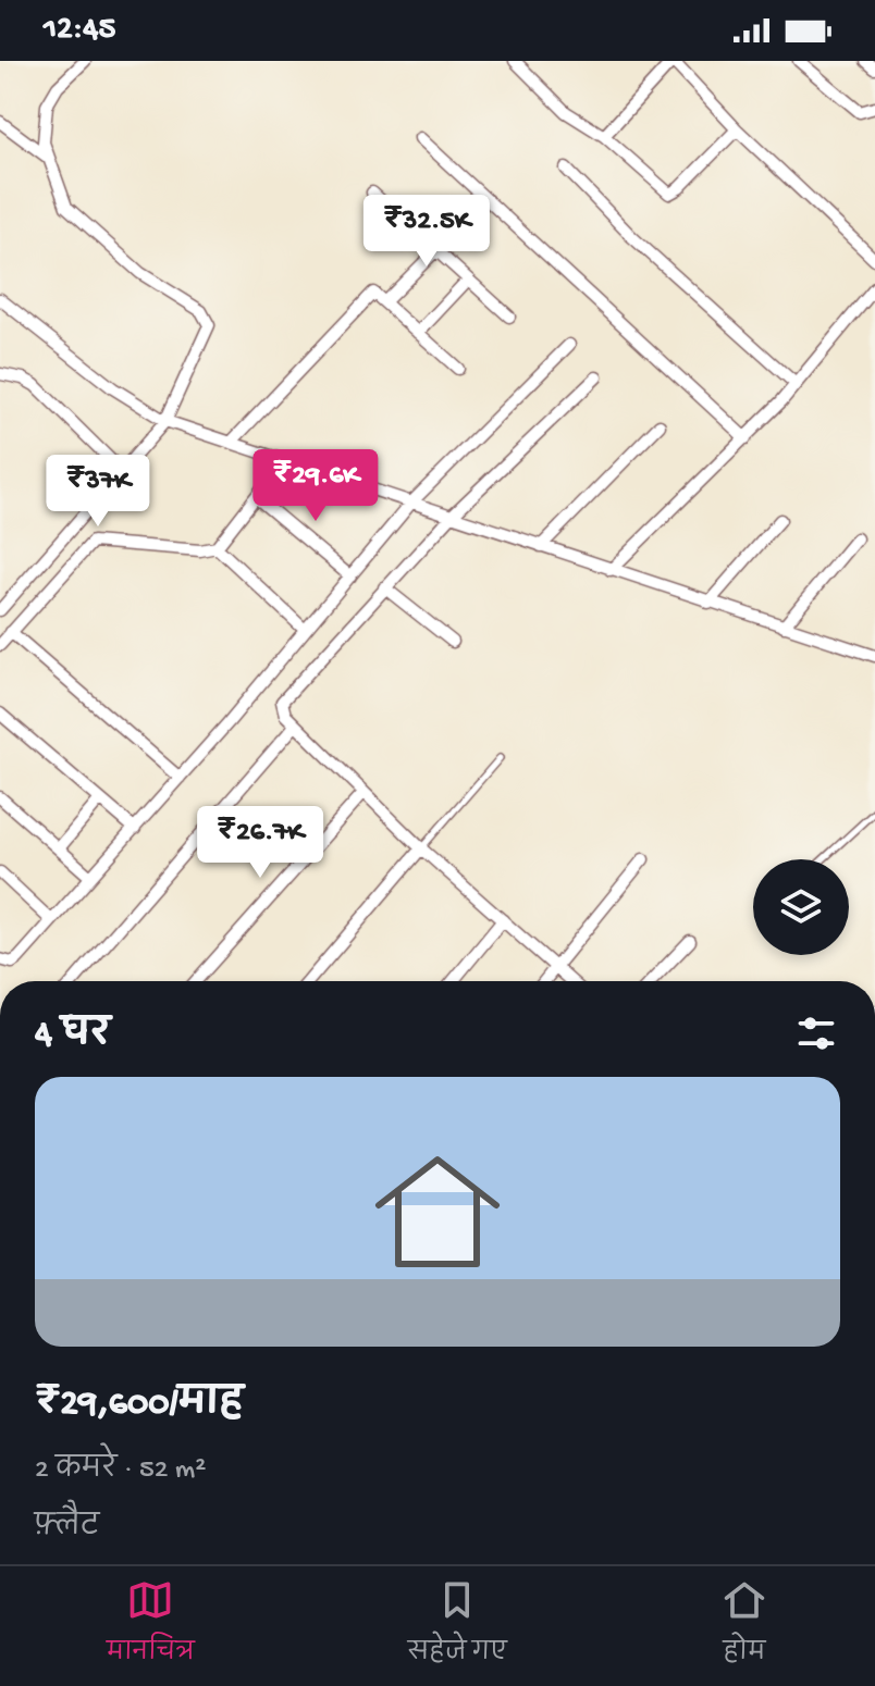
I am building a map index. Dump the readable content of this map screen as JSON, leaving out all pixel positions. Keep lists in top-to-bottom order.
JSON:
{
  "page": {
    "status": "12:45",
    "price": [
      "₹32.5K",
      "₹29.6K",
      "₹37K",
      "₹26.7K"
    ],
    "heading": "4 घर",
    "list": [
      {
        "name": "₹29,600/माह",
        "note": "2 कमरे · 52 m² · फ़्लैट"
      }
    ],
    "tabs": ["मानचित्र", "सहेजे गए", "होम"]
  }
}
